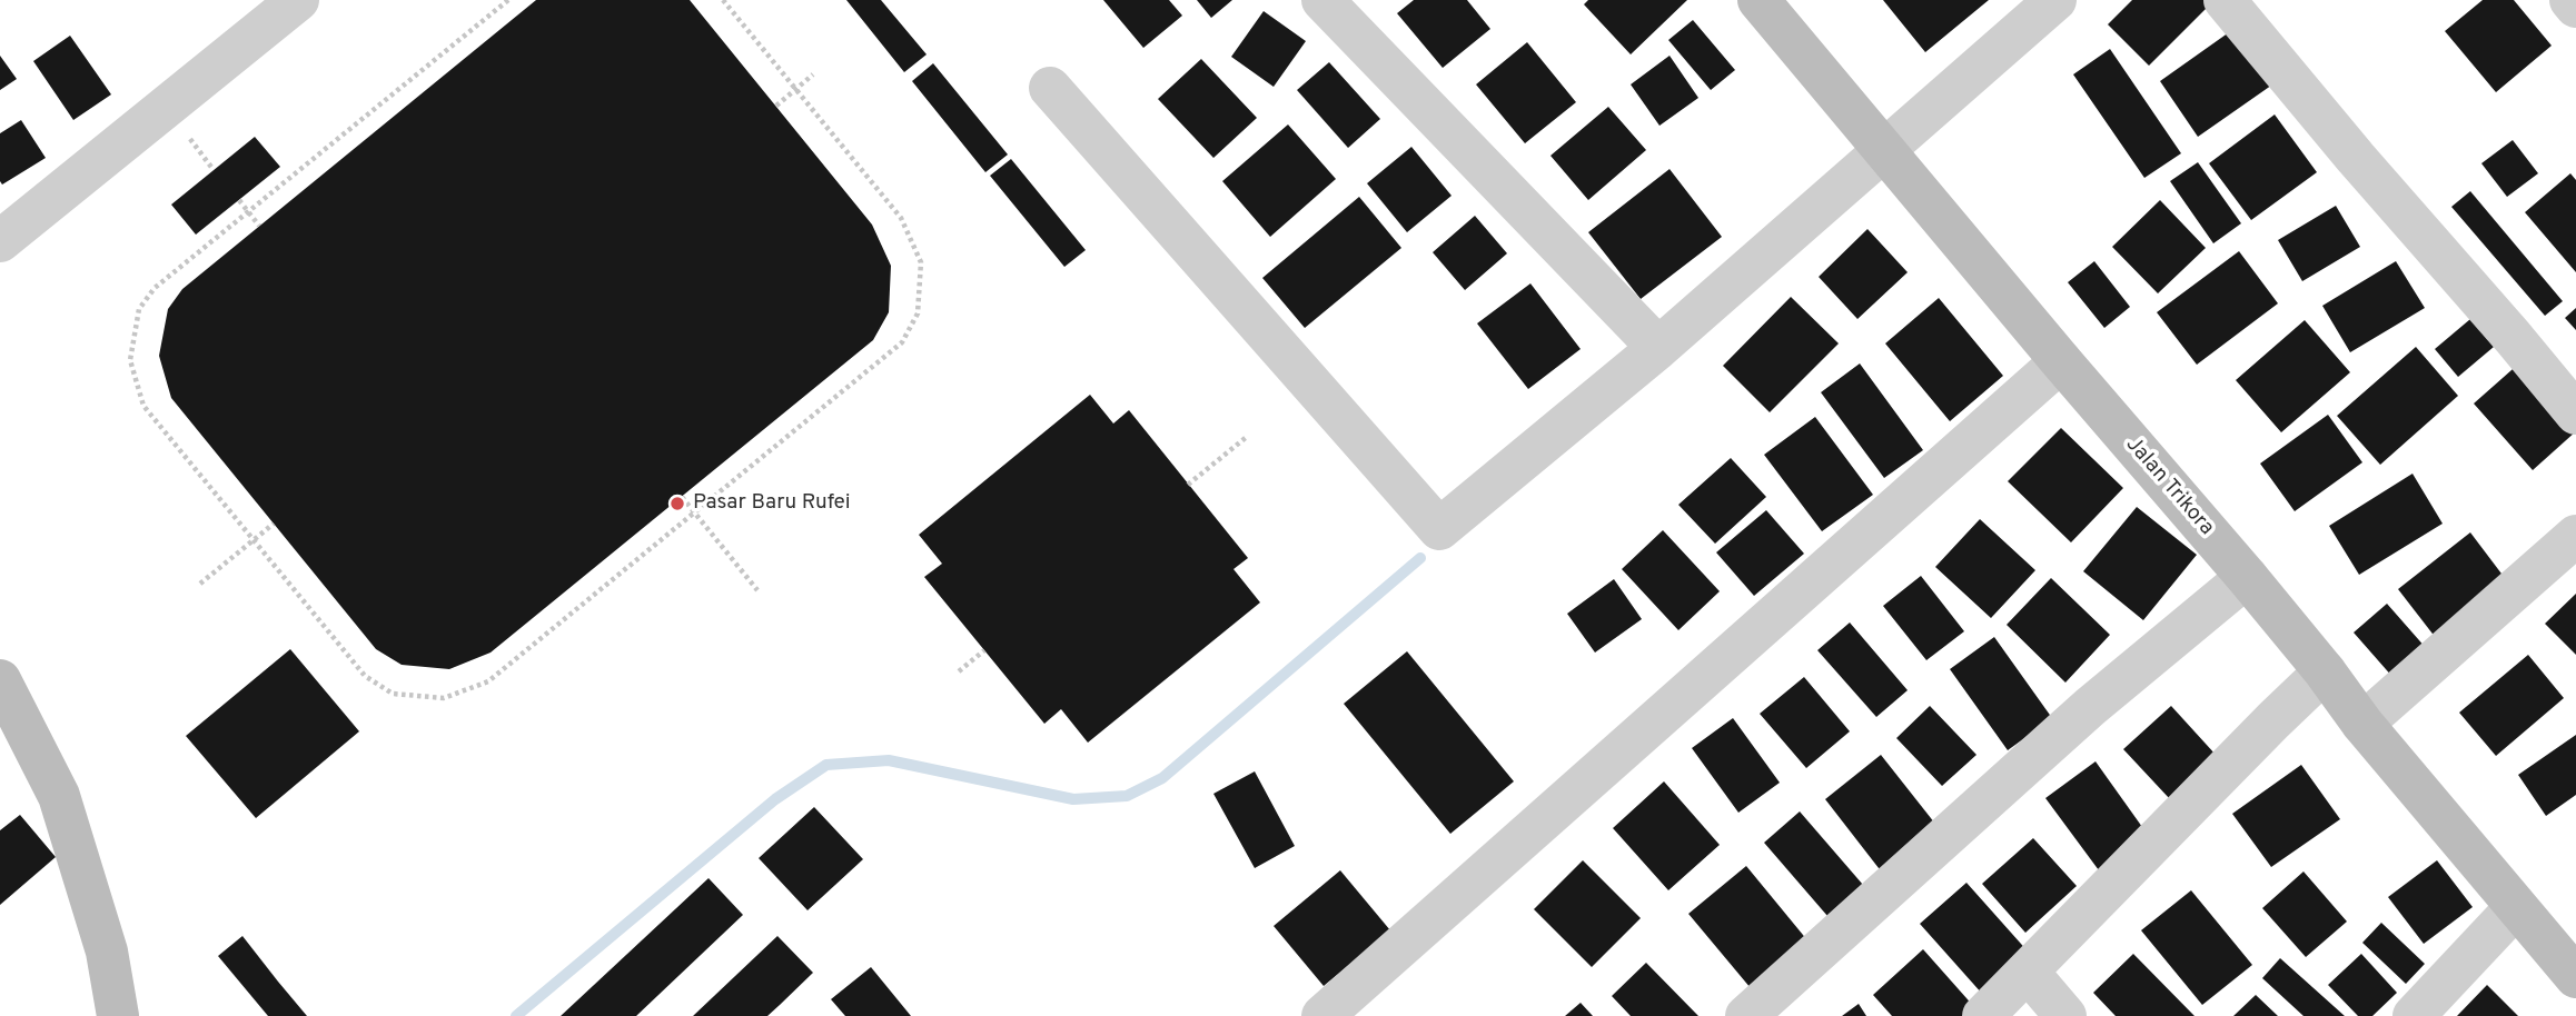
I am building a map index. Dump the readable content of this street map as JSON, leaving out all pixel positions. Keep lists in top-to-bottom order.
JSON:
{
  "streets": {
    "street": ["Jalan Trikora"]
  },
  "places": ["Pasar Baru Rufei"]
}
